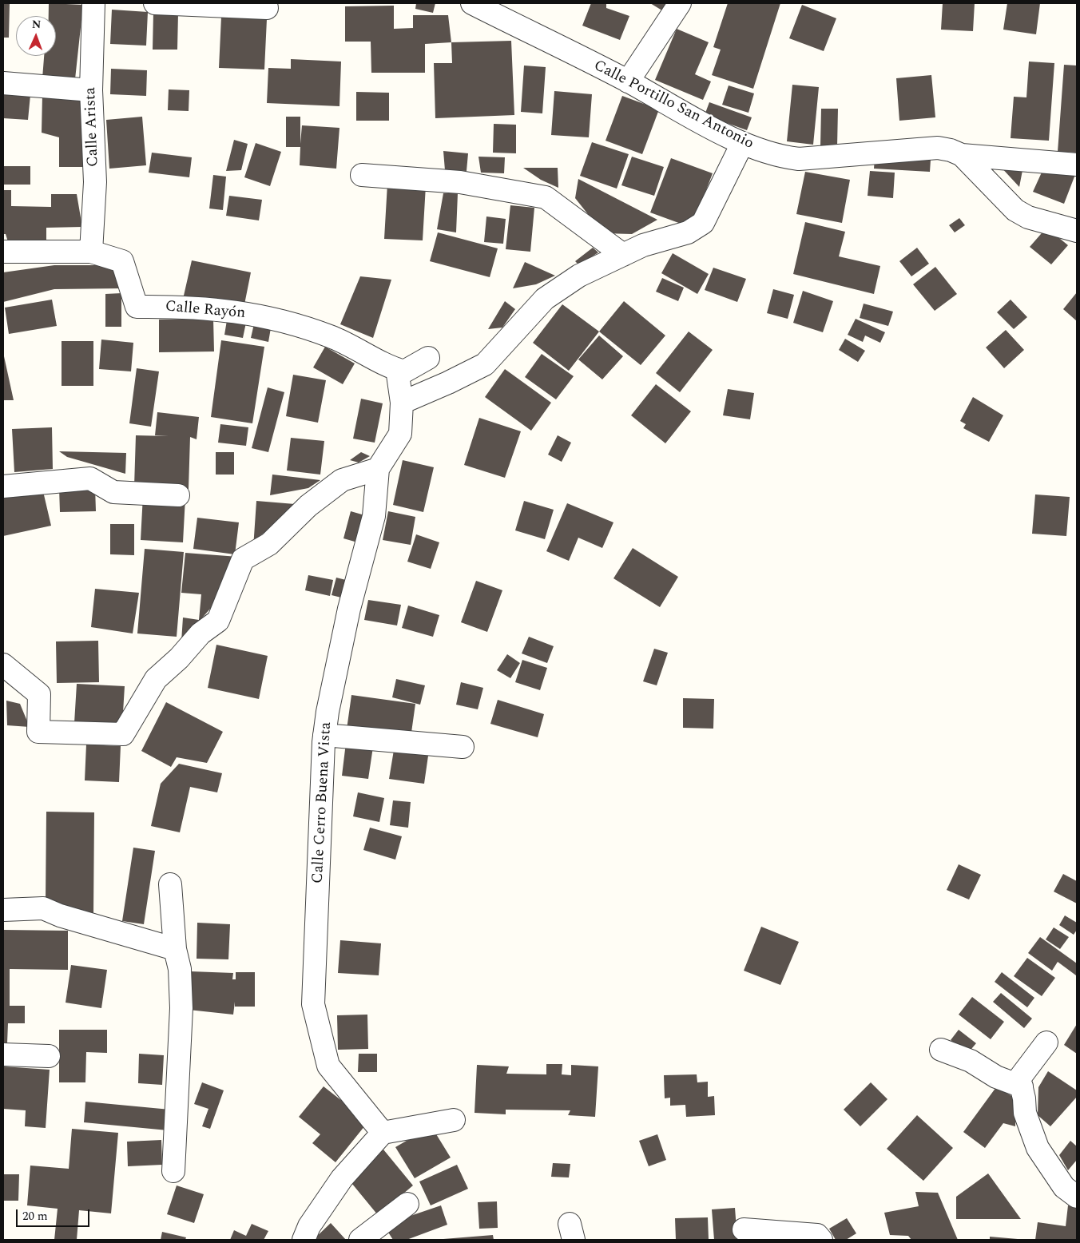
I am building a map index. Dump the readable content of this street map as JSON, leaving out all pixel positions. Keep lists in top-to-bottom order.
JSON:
{
  "streets": {
    "street": [
      "Calle Portillo San Antonio",
      "Calle Arista",
      "Calle Rayón",
      "Calle Cerro Buena Vista"
    ]
  },
  "crossings": [
    ["Calle Arista", "Calle Rayón"],
    ["Calle Rayón", "Calle Cerro Buena Vista"]
  ],
  "scale_bar": "20 m",
  "north": "top"
}
